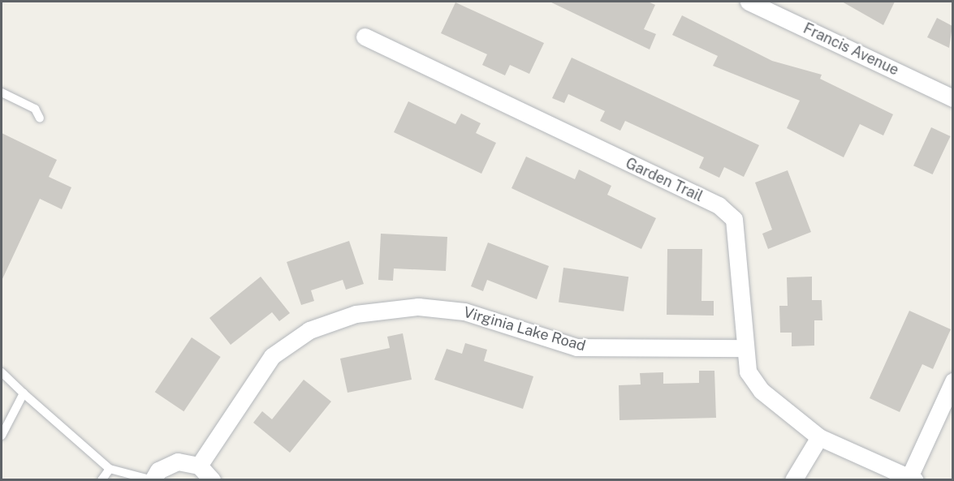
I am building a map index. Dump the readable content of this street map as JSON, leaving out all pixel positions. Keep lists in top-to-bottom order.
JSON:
{
  "streets": {
    "street": ["Francis Avenue", "Garden Trail", "Virginia Lake Road"]
  },
  "crossings": [
    ["Garden Trail", "Virginia Lake Road"]
  ]
}
